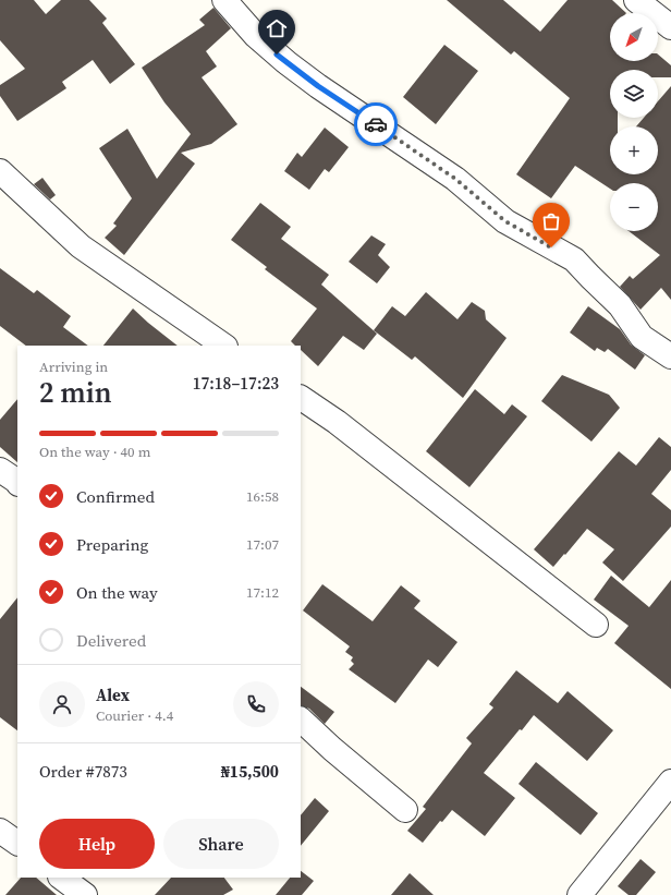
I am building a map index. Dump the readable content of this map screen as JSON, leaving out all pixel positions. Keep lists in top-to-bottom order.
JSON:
{
  "north": "bottom left",
  "page": {
    "map_buttons": ["+", "−"],
    "heading": ["2 min", "Arriving in", "17:18–17:23"],
    "panel": [
      "Alex",
      "Courier · 4.4",
      "Order #7873",
      "₦15,500"
    ],
    "bar": "On the way · 40 m",
    "list": [
      ["Confirmed", "16:58"],
      ["Preparing", "17:07"],
      ["On the way", "17:12"],
      "Delivered"
    ],
    "buttons": ["Help", "Share"]
  }
}
